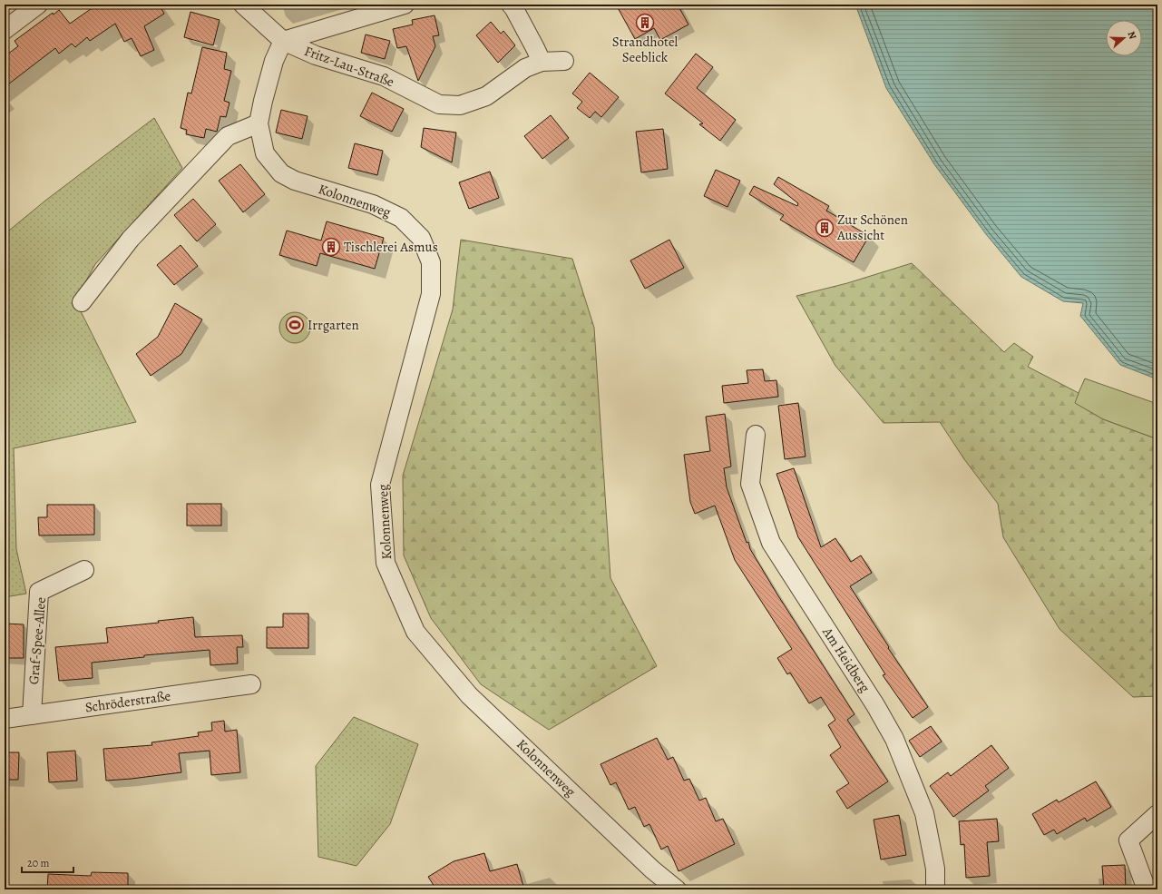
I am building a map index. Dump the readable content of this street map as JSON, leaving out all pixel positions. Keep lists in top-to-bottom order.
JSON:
{
  "streets": {
    "street": [
      "Fritz-Lau-Straße",
      "Kolonnenweg",
      "Graf-Spee-Allee",
      "Am Heidberg",
      "Schröderstraße"
    ]
  },
  "crossings": [
    ["Fritz-Lau-Straße", "Kolonnenweg"],
    ["Graf-Spee-Allee", "Schröderstraße"]
  ],
  "places": {
    "building": ["Strandhotel Seeblick", "Zur Schönen Aussicht", "Tischlerei Asmus"],
    "sports": ["Irrgarten"]
  },
  "scale_bar": "20 m",
  "north": "right"
}
